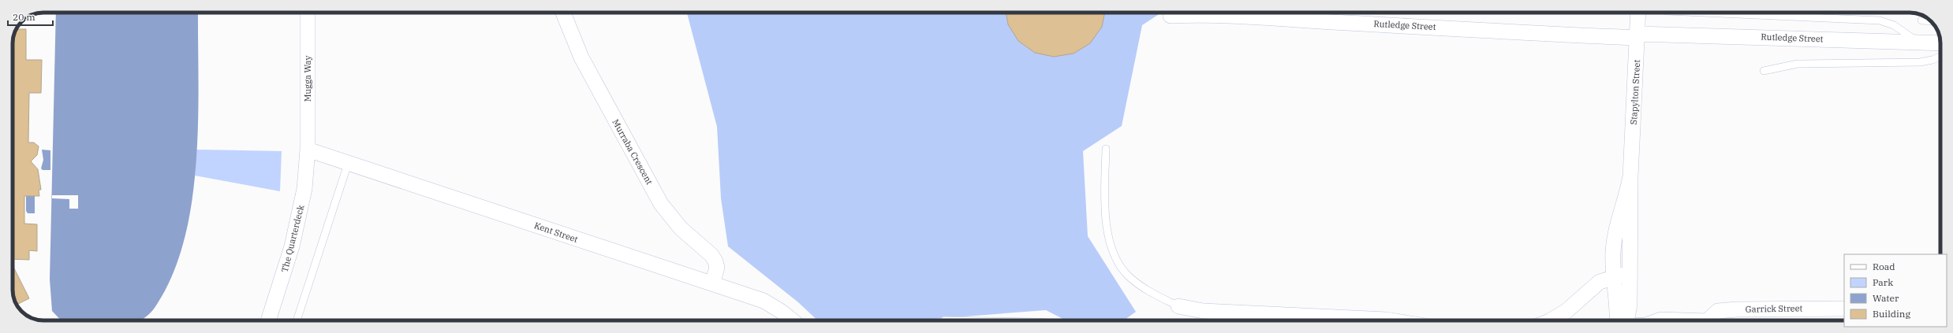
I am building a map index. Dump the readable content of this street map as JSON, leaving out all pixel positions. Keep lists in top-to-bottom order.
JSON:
{
  "streets": {
    "street": [
      "Rutledge Street",
      "Mugga Way",
      "Stapylton Street",
      "Murraba Crescent",
      "Kent Street",
      "The Quarterdeck",
      "Garrick Street"
    ]
  },
  "crossings": [
    ["Rutledge Street", "Stapylton Street"],
    ["Mugga Way", "Kent Street"],
    ["Mugga Way", "The Quarterdeck"],
    ["Murraba Crescent", "Kent Street"],
    ["Kent Street", "The Quarterdeck"]
  ],
  "legend": [
    "Road",
    "Park",
    "Water",
    "Building"
  ],
  "scale_bar": "20 m"
}
